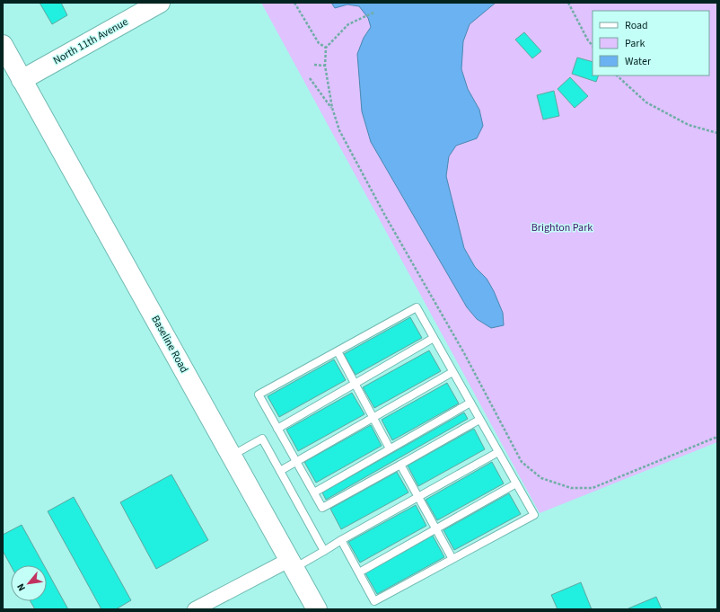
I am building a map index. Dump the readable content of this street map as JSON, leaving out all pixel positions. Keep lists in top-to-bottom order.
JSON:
{
  "streets": {
    "main road": ["North 11th Avenue", "Baseline Road"]
  },
  "crossings": [
    ["North 11th Avenue", "Baseline Road"]
  ],
  "parks": ["Brighton Park"],
  "legend": ["Road", "Park", "Water"],
  "north": "bottom left"
}
